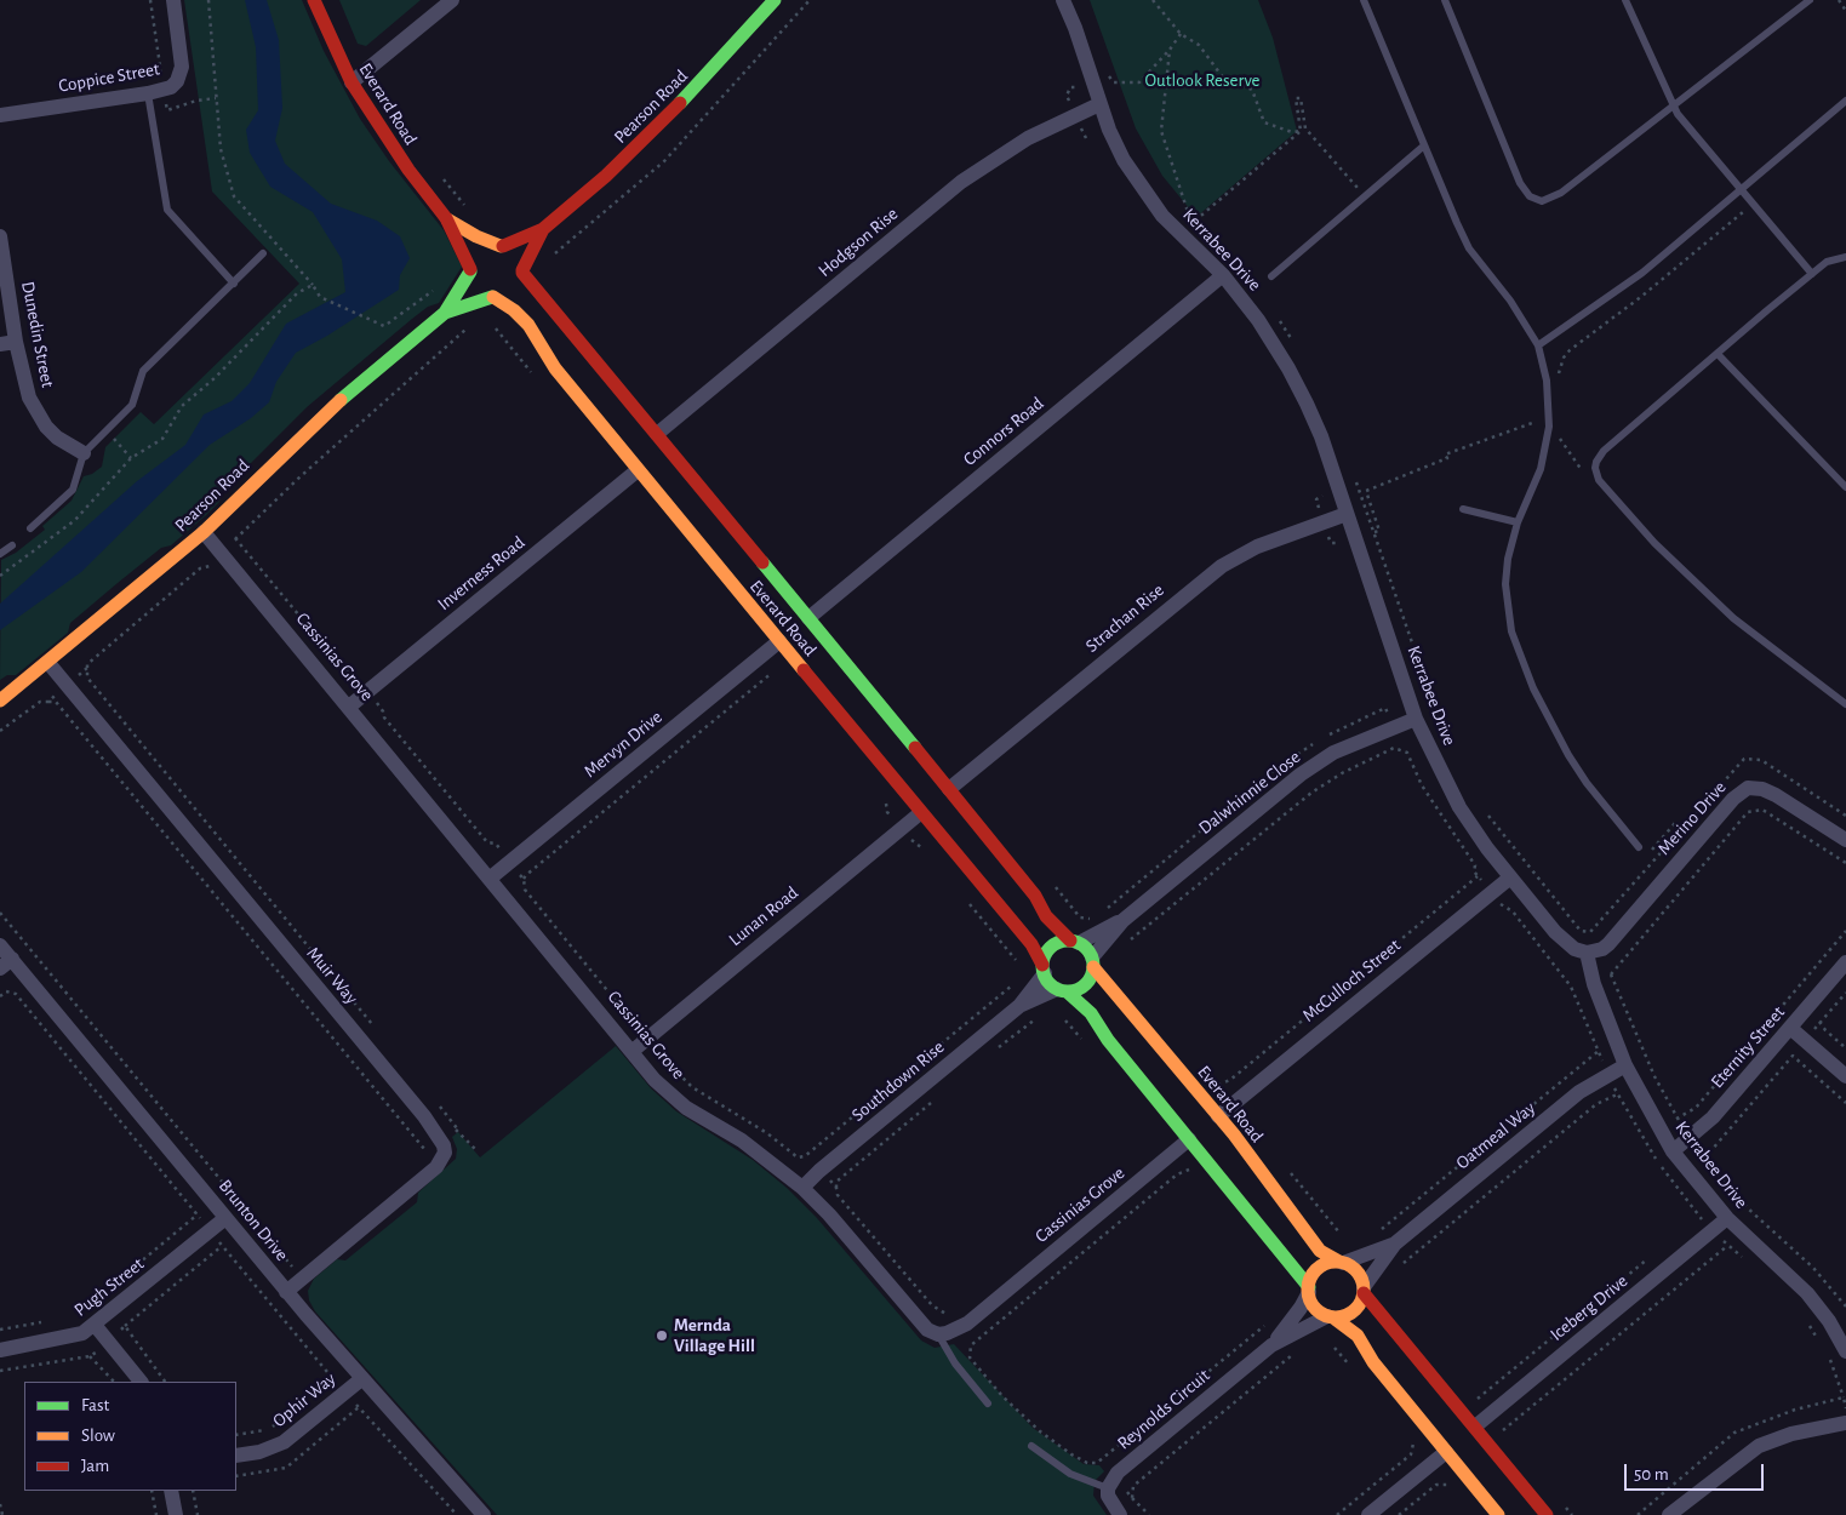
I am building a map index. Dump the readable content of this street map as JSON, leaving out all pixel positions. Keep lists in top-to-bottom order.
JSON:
{
  "streets": {
    "street": [
      "Coppice Street",
      "Everard Road",
      "Pearson Road",
      "Hodgson Rise",
      "Kerrabee Drive",
      "Dunedin Street",
      "Connors Road",
      "Inverness Road",
      "Strachan Rise",
      "Cassinias Grove",
      "Mervyn Drive",
      "Dalwhinnie Close",
      "Merino Drive",
      "Lunan Road",
      "Muir Way",
      "McCulloch Street",
      "Eternity Street",
      "Southdown Rise",
      "Oatmeal Way",
      "Brunton Drive",
      "Pugh Street",
      "Iceberg Drive",
      "Ophir Way",
      "Reynolds Circuit"
    ]
  },
  "crossings": [
    ["Everard Road", "Pearson Road"],
    ["Everard Road", "Hodgson Rise"],
    ["Everard Road", "Connors Road"],
    ["Everard Road", "Inverness Road"],
    ["Everard Road", "Strachan Rise"],
    ["Everard Road", "Mervyn Drive"],
    ["Everard Road", "Dalwhinnie Close"],
    ["Everard Road", "Lunan Road"],
    ["Everard Road", "McCulloch Street"],
    ["Everard Road", "Southdown Rise"],
    ["Everard Road", "Oatmeal Way"],
    ["Everard Road", "Reynolds Circuit"],
    ["Pearson Road", "Cassinias Grove"],
    ["Pearson Road", "Muir Way"],
    ["Hodgson Rise", "Kerrabee Drive"],
    ["Kerrabee Drive", "Connors Road"],
    ["Kerrabee Drive", "Strachan Rise"],
    ["Kerrabee Drive", "Dalwhinnie Close"],
    ["Kerrabee Drive", "Merino Drive"],
    ["Kerrabee Drive", "McCulloch Street"],
    ["Kerrabee Drive", "Eternity Street"],
    ["Kerrabee Drive", "Oatmeal Way"],
    ["Kerrabee Drive", "Iceberg Drive"],
    ["Inverness Road", "Cassinias Grove"],
    ["Cassinias Grove", "Mervyn Drive"],
    ["Cassinias Grove", "Lunan Road"],
    ["Cassinias Grove", "Southdown Rise"],
    ["Dalwhinnie Close", "Southdown Rise"],
    ["Muir Way", "Brunton Drive"],
    ["Oatmeal Way", "Reynolds Circuit"],
    ["Brunton Drive", "Pugh Street"],
    ["Brunton Drive", "Ophir Way"]
  ],
  "parks": ["Outlook Reserve"],
  "places": ["Mernda Village Hill"],
  "legend": ["Fast", "Slow", "Jam"],
  "scale_bar": "50 m"
}
